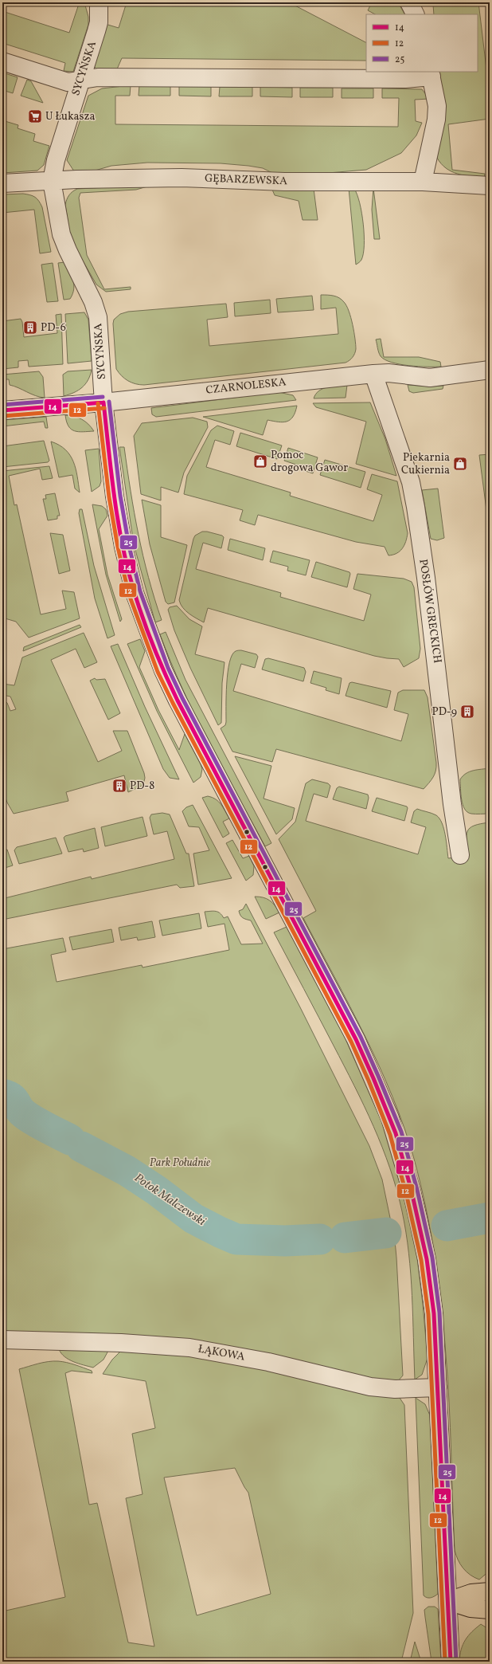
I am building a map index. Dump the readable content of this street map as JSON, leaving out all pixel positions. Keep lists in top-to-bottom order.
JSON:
{
  "streets": {
    "street": [
      "SYCYŃSKA",
      "GĘBARZEWSKA",
      "CZARNOLESKA",
      "POSŁÓW GRECKICH",
      "ŁĄKOWA"
    ]
  },
  "crossings": [
    ["SYCYŃSKA", "GĘBARZEWSKA"],
    ["SYCYŃSKA", "CZARNOLESKA"],
    ["SYCYŃSKA", "ŁĄKOWA"],
    ["CZARNOLESKA", "POSŁÓW GRECKICH"]
  ],
  "water": ["Potok Malczewski"],
  "parks": ["Park Południe"],
  "places": {
    "supermarket": ["U Łukasza"],
    "building": ["PD-6", "PD-9", "PD-8"],
    "shop": ["Pomoc drogowa Gawor", "Piekarnia Cukiernia"]
  },
  "lines": ["transit line 25", "transit line 14", "transit line 12"],
  "legend": ["14", "12", "25"]
}
